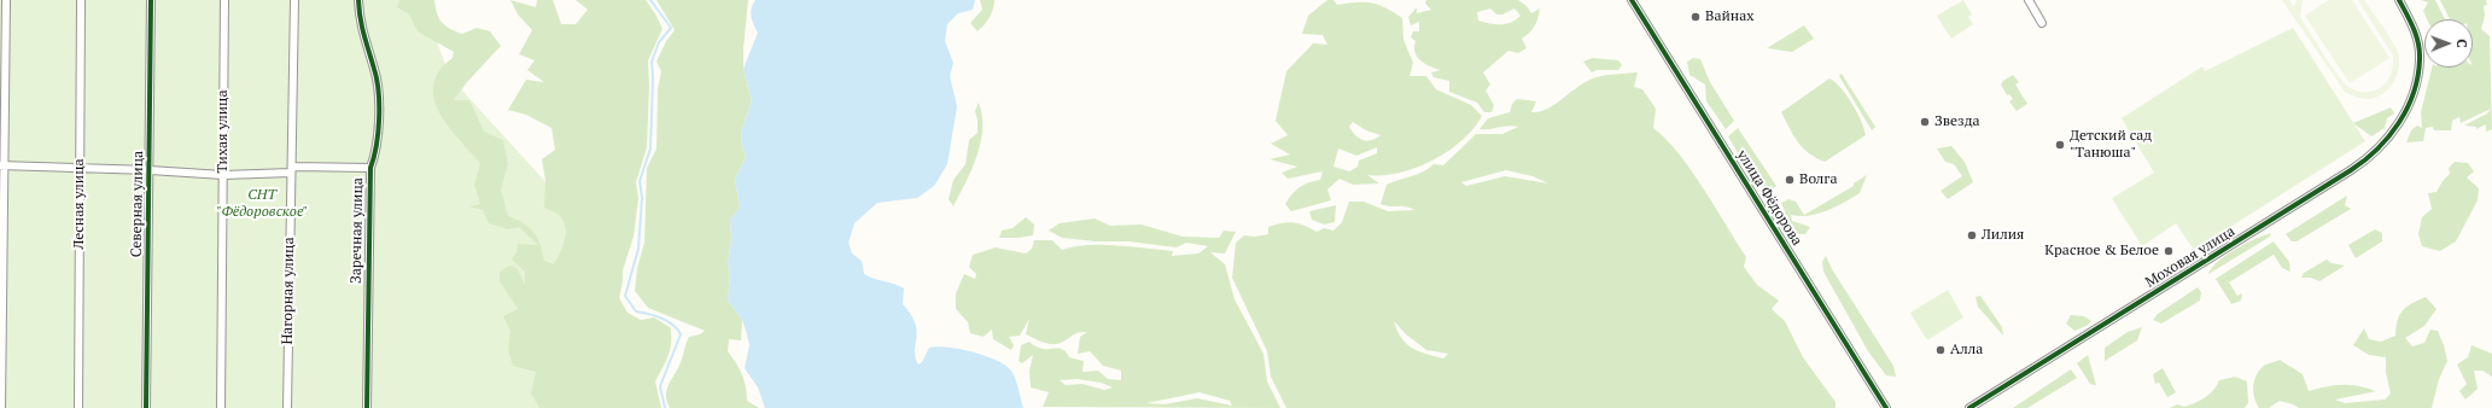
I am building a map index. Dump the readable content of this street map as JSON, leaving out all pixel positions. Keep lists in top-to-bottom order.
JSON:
{
  "streets": {
    "street": [
      "Тихая улица",
      "улица Фёдорова",
      "Лесная улица",
      "Северная улица",
      "Заречная улица",
      "Моховая улица",
      "Нагорная улица"
    ]
  },
  "parks": ["СНТ \"Фёдоровское\""],
  "places": [
    "Вайнах",
    "Звезда",
    "Детский сад \"Танюша\"",
    "Волга",
    "Лилия",
    "Красное & Белое",
    "Алла"
  ],
  "north": "right"
}
